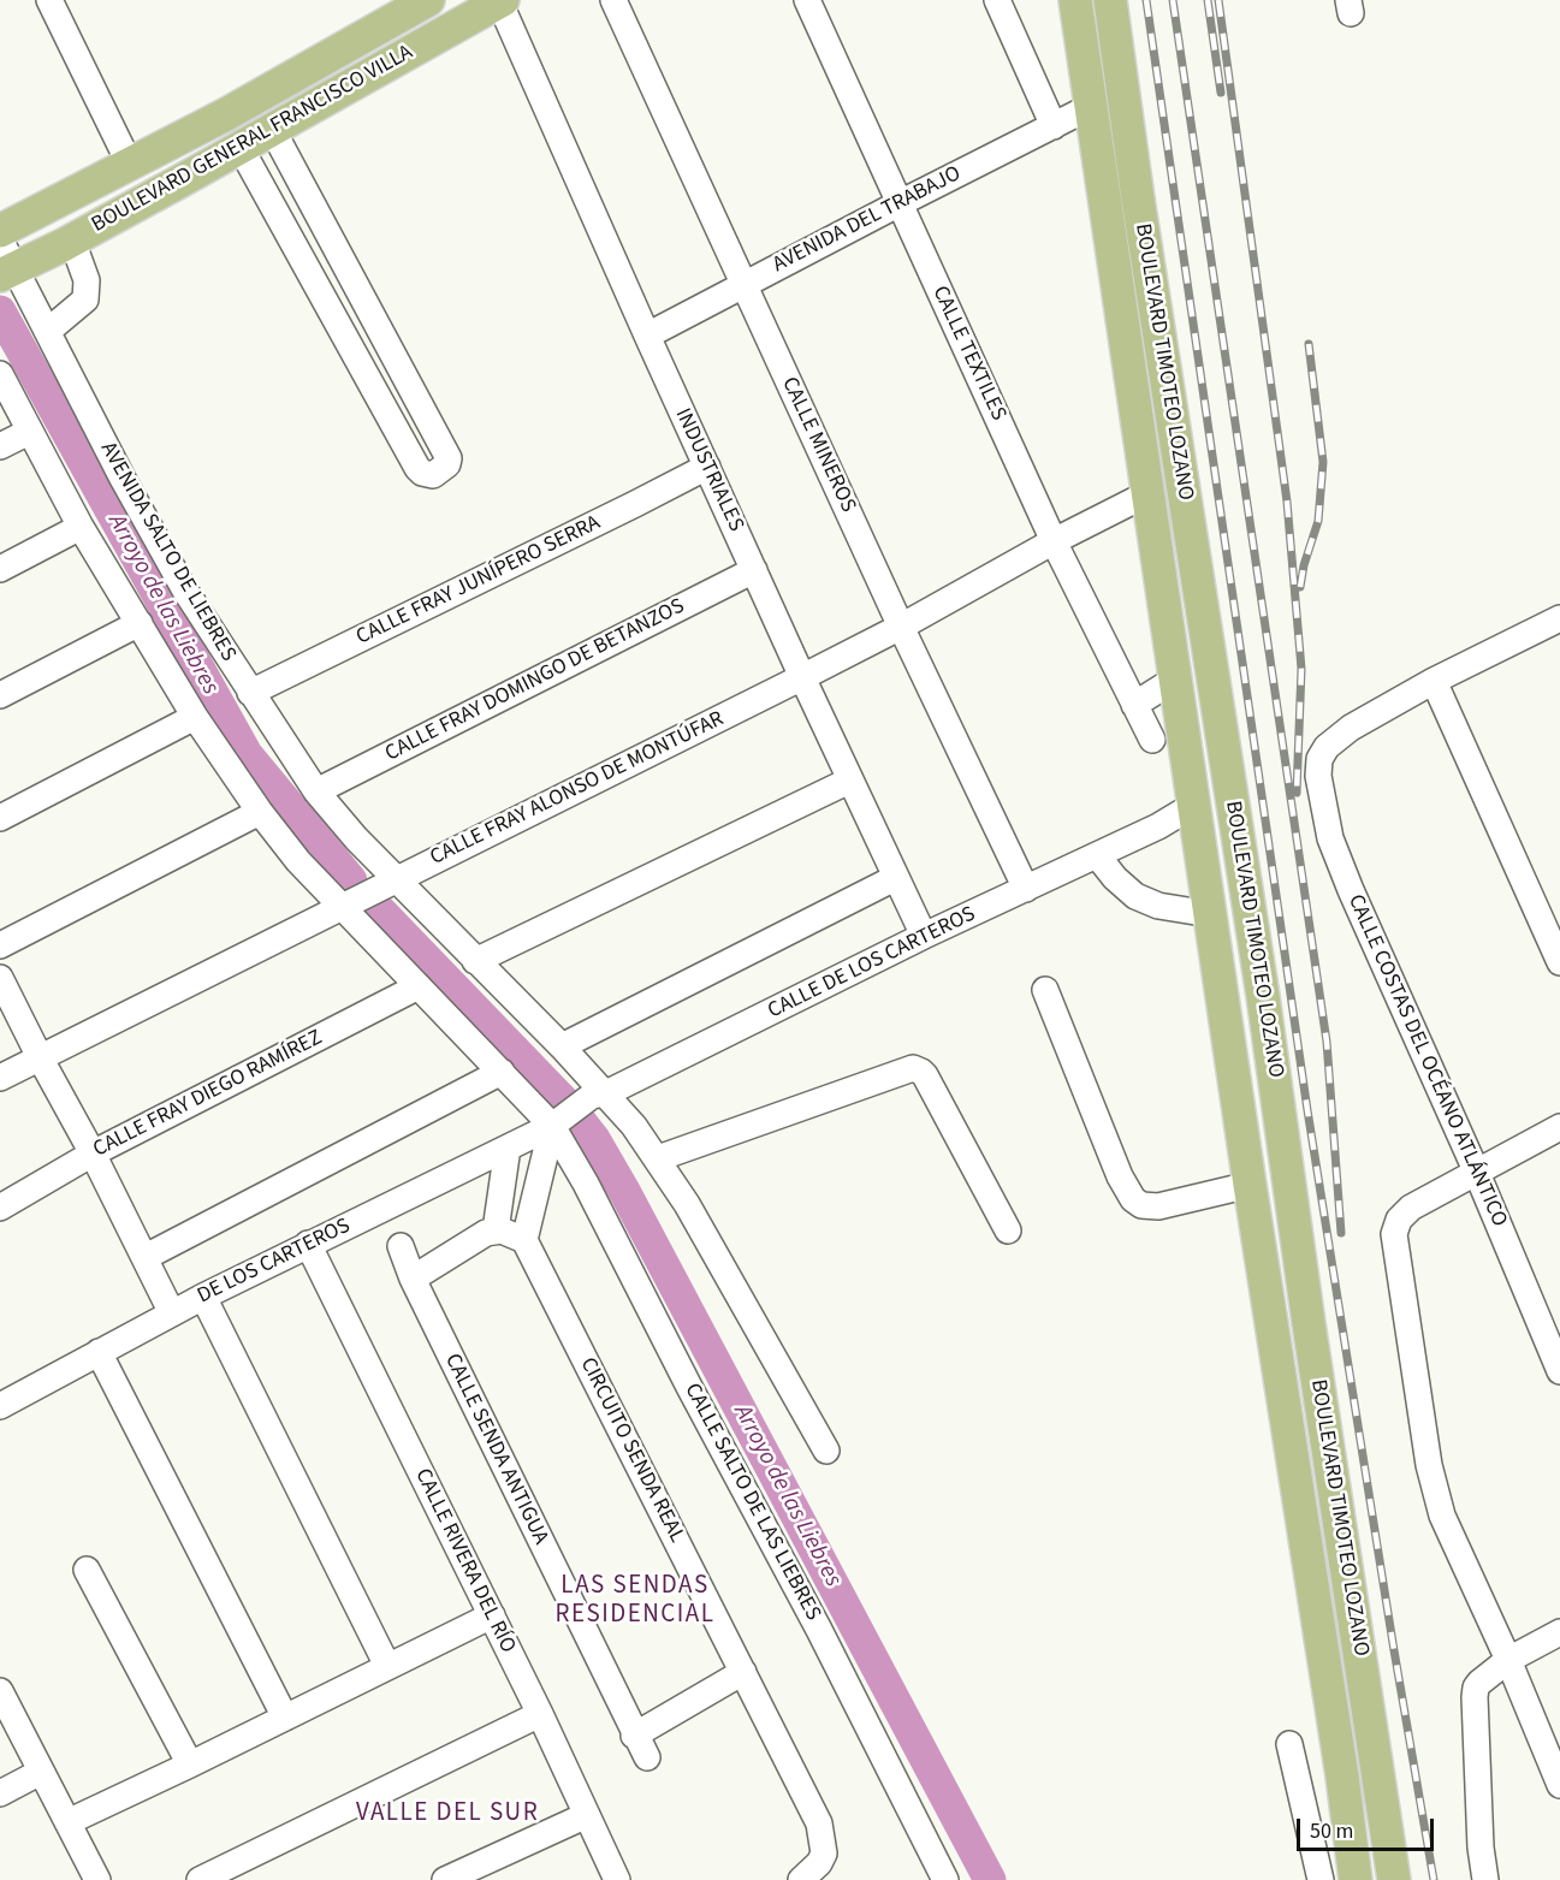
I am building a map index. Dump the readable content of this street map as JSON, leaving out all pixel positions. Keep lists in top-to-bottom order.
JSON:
{
  "streets": {
    "main road": ["BOULEVARD GENERAL FRANCISCO VILLA", "BOULEVARD TIMOTEO LOZANO"],
    "street": [
      "AVENIDA DEL TRABAJO",
      "CALLE TEXTILES",
      "CALLE MINEROS",
      "INDUSTRIALES",
      "AVENIDA SALTO DE LIEBRES",
      "CALLE FRAY JUNÍPERO SERRA",
      "CALLE FRAY DOMINGO DE BETANZOS",
      "CALLE FRAY ALONSO DE MONTÚFAR",
      "CALLE DE LOS CARTEROS",
      "CALLE COSTAS DEL OCÉANO ATLÁNTICO",
      "CALLE FRAY DIEGO RAMÍREZ",
      "DE LOS CARTEROS",
      "CALLE SENDA ANTIGUA",
      "CIRCUITO SENDA REAL",
      "CALLE SALTO DE LAS LIEBRES",
      "CALLE RIVERA DEL RÍO"
    ]
  },
  "crossings": [
    ["BOULEVARD GENERAL FRANCISCO VILLA", "INDUSTRIALES"],
    ["BOULEVARD GENERAL FRANCISCO VILLA", "AVENIDA SALTO DE LIEBRES"],
    ["AVENIDA DEL TRABAJO", "CALLE TEXTILES"],
    ["AVENIDA DEL TRABAJO", "BOULEVARD TIMOTEO LOZANO"],
    ["AVENIDA DEL TRABAJO", "CALLE MINEROS"],
    ["AVENIDA DEL TRABAJO", "INDUSTRIALES"],
    ["CALLE TEXTILES", "CALLE FRAY ALONSO DE MONTÚFAR"],
    ["BOULEVARD TIMOTEO LOZANO", "CALLE FRAY ALONSO DE MONTÚFAR"],
    ["BOULEVARD TIMOTEO LOZANO", "CALLE DE LOS CARTEROS"],
    ["CALLE MINEROS", "CALLE FRAY ALONSO DE MONTÚFAR"],
    ["CALLE MINEROS", "CALLE DE LOS CARTEROS"],
    ["INDUSTRIALES", "CALLE FRAY JUNÍPERO SERRA"],
    ["INDUSTRIALES", "CALLE FRAY DOMINGO DE BETANZOS"],
    ["INDUSTRIALES", "CALLE FRAY ALONSO DE MONTÚFAR"],
    ["INDUSTRIALES", "CALLE DE LOS CARTEROS"],
    ["AVENIDA SALTO DE LIEBRES", "CALLE FRAY JUNÍPERO SERRA"],
    ["AVENIDA SALTO DE LIEBRES", "CALLE FRAY DOMINGO DE BETANZOS"],
    ["AVENIDA SALTO DE LIEBRES", "CALLE FRAY ALONSO DE MONTÚFAR"],
    ["AVENIDA SALTO DE LIEBRES", "CALLE DE LOS CARTEROS"],
    ["CALLE DE LOS CARTEROS", "DE LOS CARTEROS"],
    ["CALLE DE LOS CARTEROS", "CALLE SALTO DE LAS LIEBRES"],
    ["DE LOS CARTEROS", "CALLE SALTO DE LAS LIEBRES"],
    ["DE LOS CARTEROS", "CALLE RIVERA DEL RÍO"],
    ["CALLE SENDA ANTIGUA", "CIRCUITO SENDA REAL"]
  ],
  "districts": ["LAS SENDAS RESIDENCIAL", "VALLE DEL SUR"],
  "water": ["Arroyo de las Liebres"],
  "scale_bar": "50 m"
}
